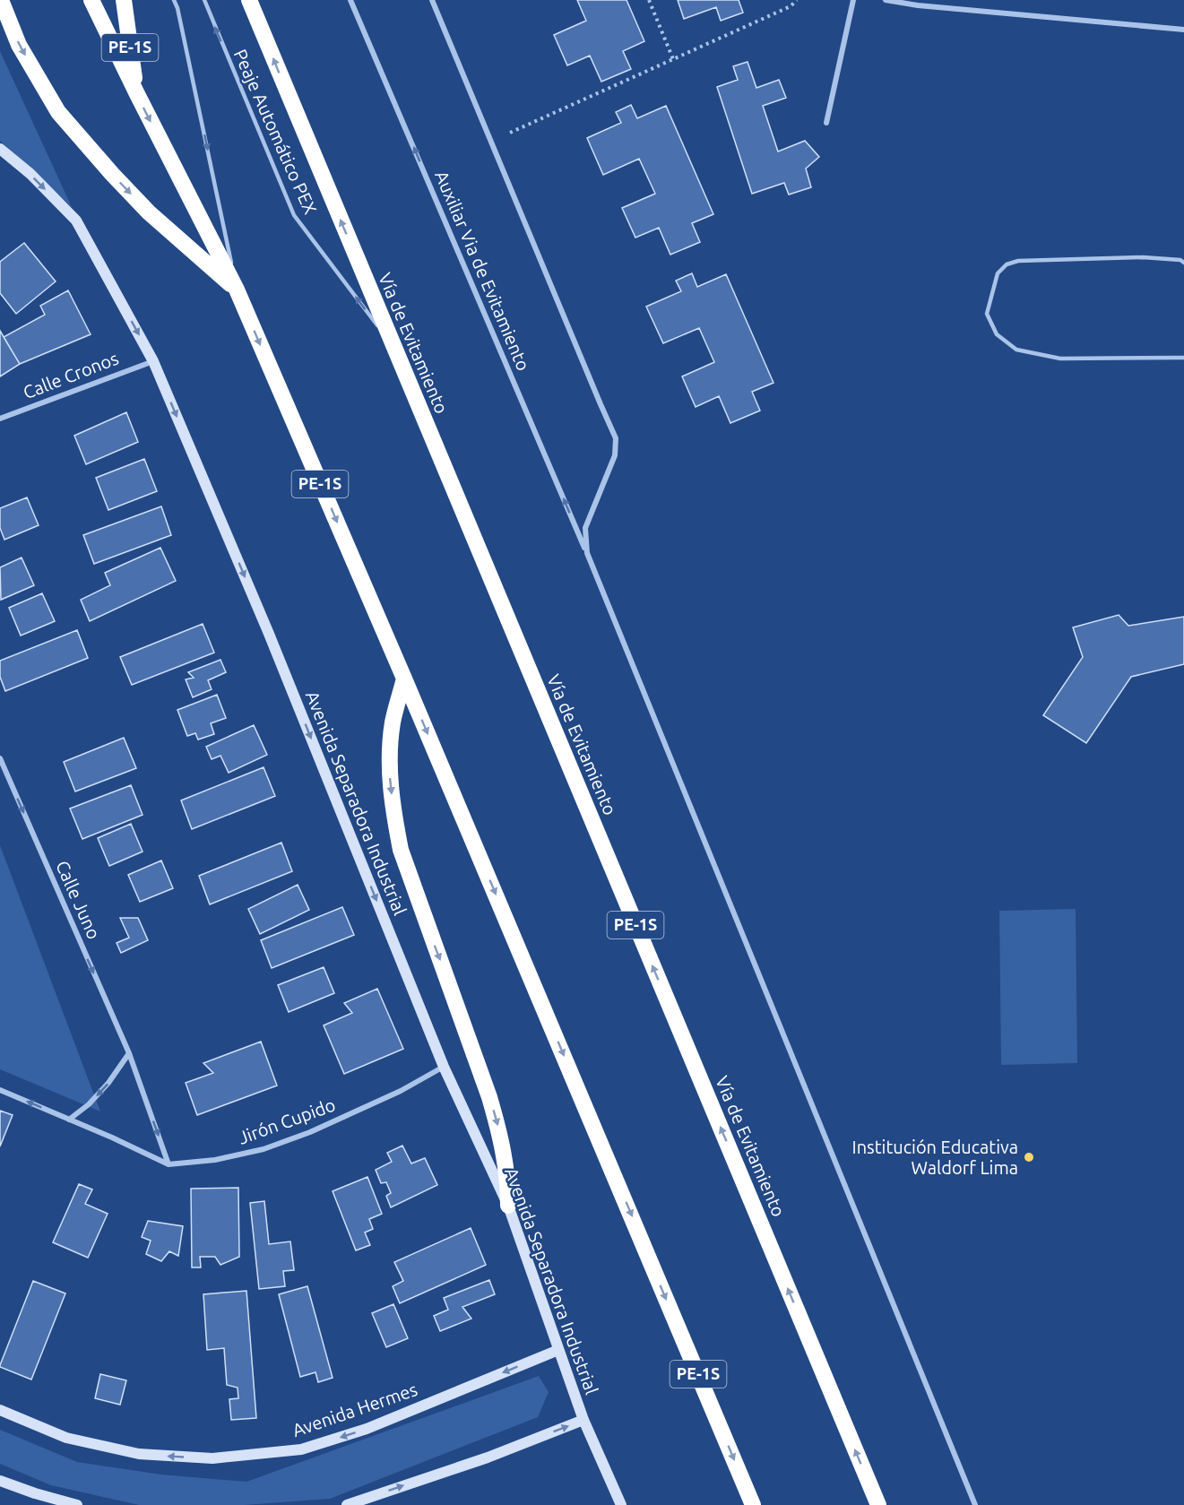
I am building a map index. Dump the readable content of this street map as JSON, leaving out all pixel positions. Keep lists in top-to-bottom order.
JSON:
{
  "streets": {
    "highway": ["PE-1S", "Vía de Evitamiento"],
    "street": [
      "Auxiliar Via de Evitamiento",
      "Calle Cronos",
      "Avenida Separadora Industrial",
      "Calle Juno",
      "Jirón Cupido",
      "Avenida Hermes"
    ],
    "lane": ["Peaje Automático PEX"]
  },
  "crossings": [
    ["Peaje Automático PEX", "Vía de Evitamiento"],
    ["Calle Cronos", "Avenida Separadora Industrial"],
    ["Avenida Separadora Industrial", "Jirón Cupido"],
    ["Avenida Separadora Industrial", "Avenida Hermes"],
    ["Calle Juno", "Jirón Cupido"]
  ],
  "one_way": [
    "Peaje Automático PEX",
    "Auxiliar Via de Evitamiento",
    "Avenida Separadora Industrial",
    "Calle Juno"
  ],
  "places": ["Institución Educativa Waldorf Lima"]
}
